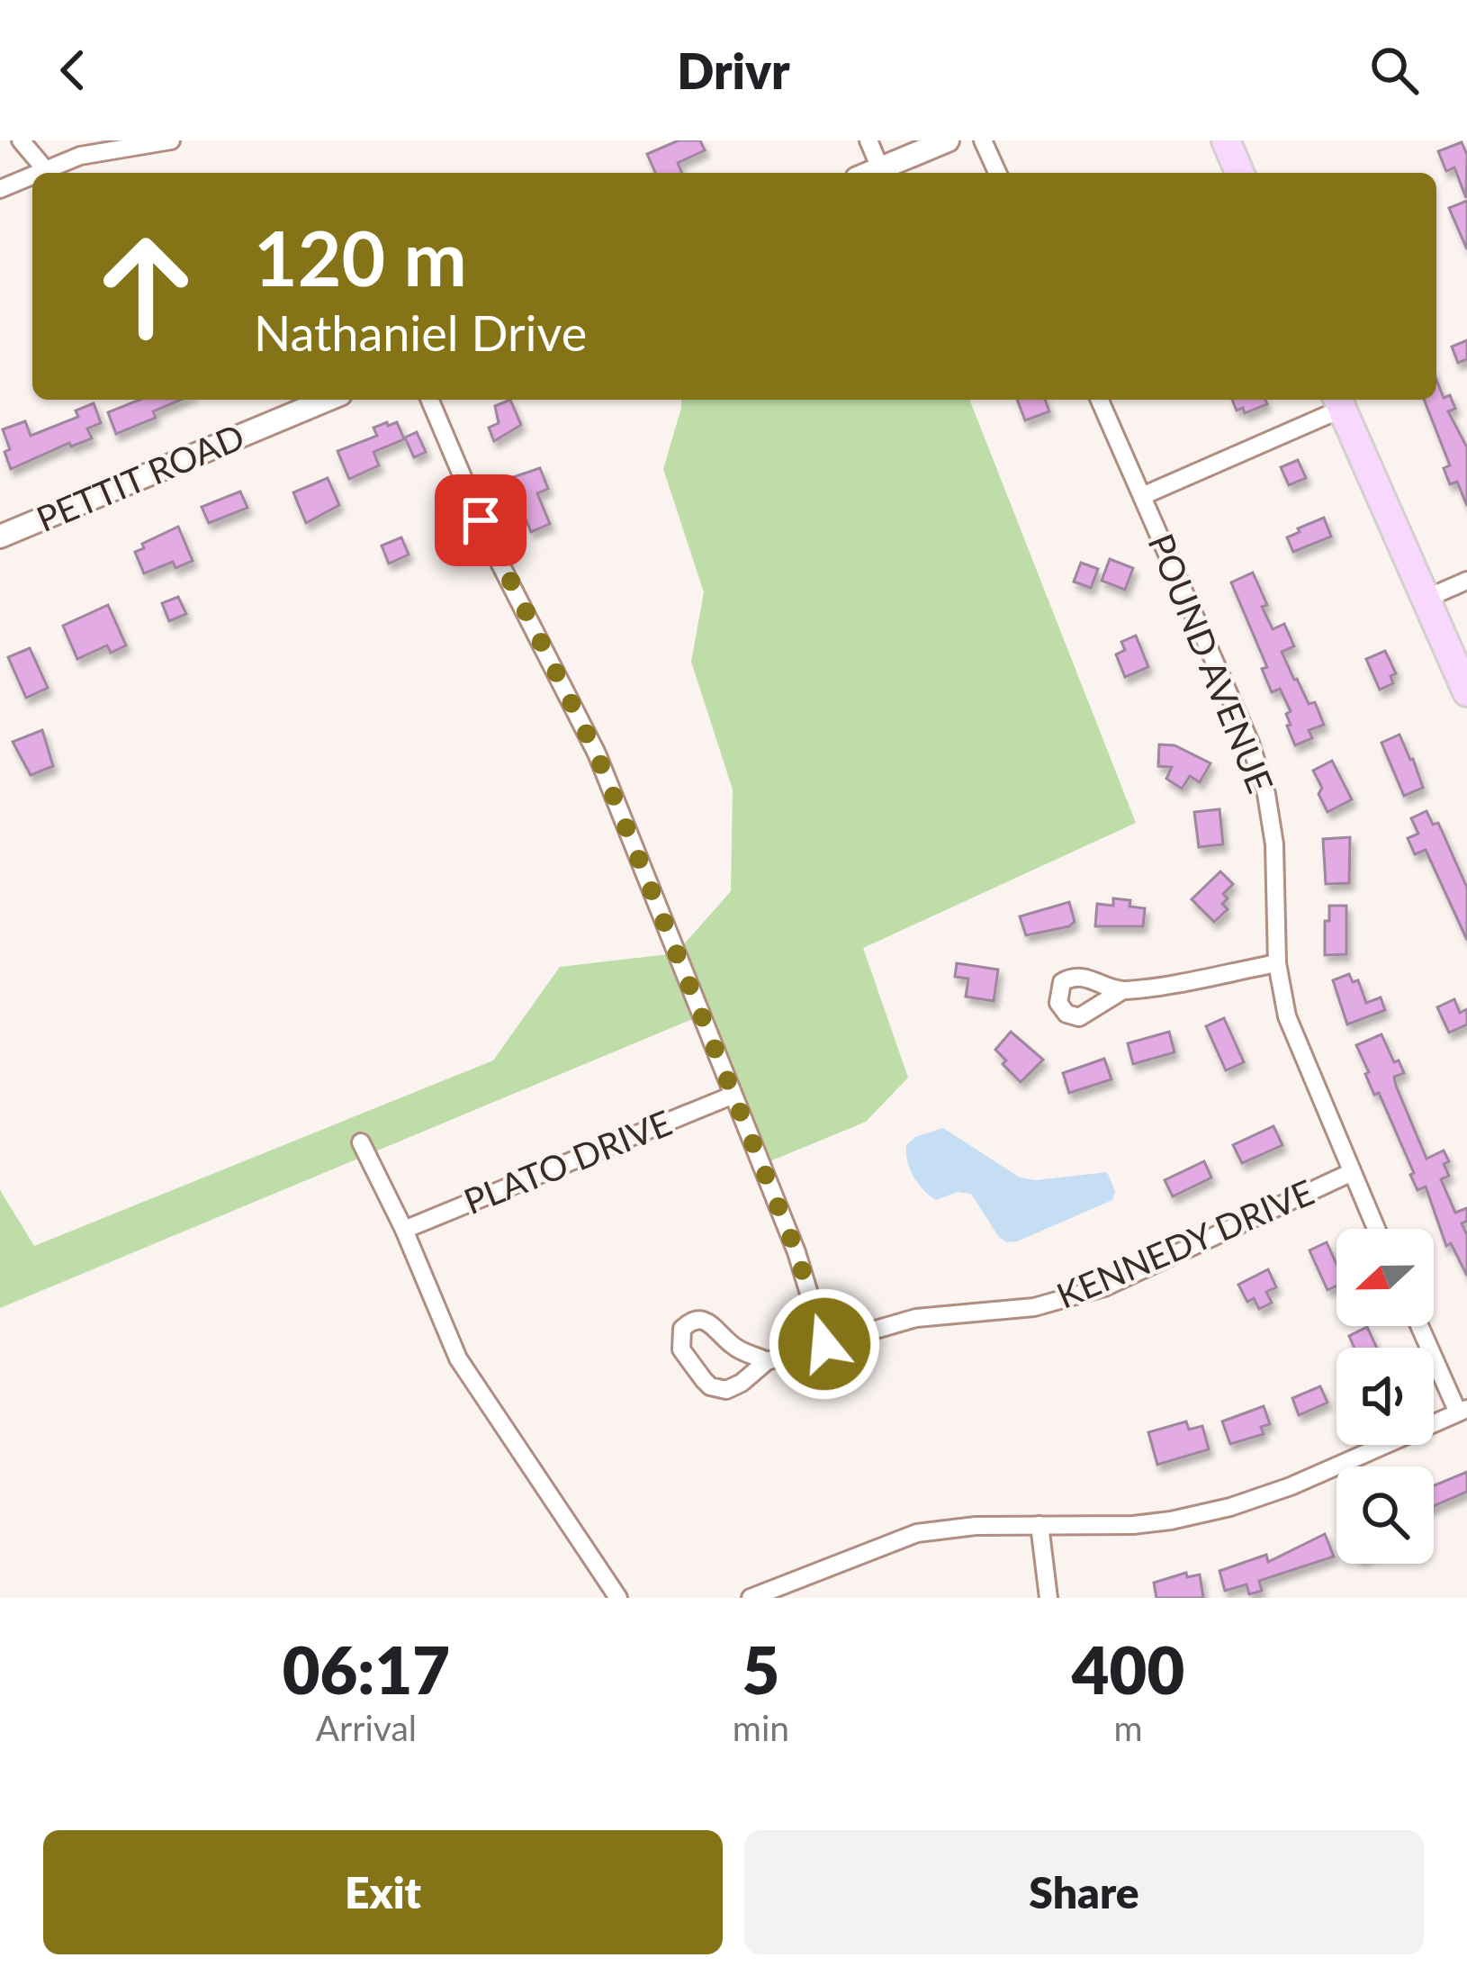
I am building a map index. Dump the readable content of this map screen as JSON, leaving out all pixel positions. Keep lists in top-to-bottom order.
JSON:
{
  "streets": {
    "street": [
      "PETTIT ROAD",
      "POUND AVENUE",
      "PLATO DRIVE",
      "KENNEDY DRIVE"
    ]
  },
  "crossings": [
    ["POUND AVENUE", "KENNEDY DRIVE"]
  ],
  "north": "left",
  "page": {
    "header": "Drivr",
    "turn": ["120 m", "Nathaniel Drive"],
    "eta": [
      "06:17",
      "Arrival",
      "5",
      "min",
      "400",
      "m"
    ],
    "buttons": ["Exit", "Share"]
  }
}
